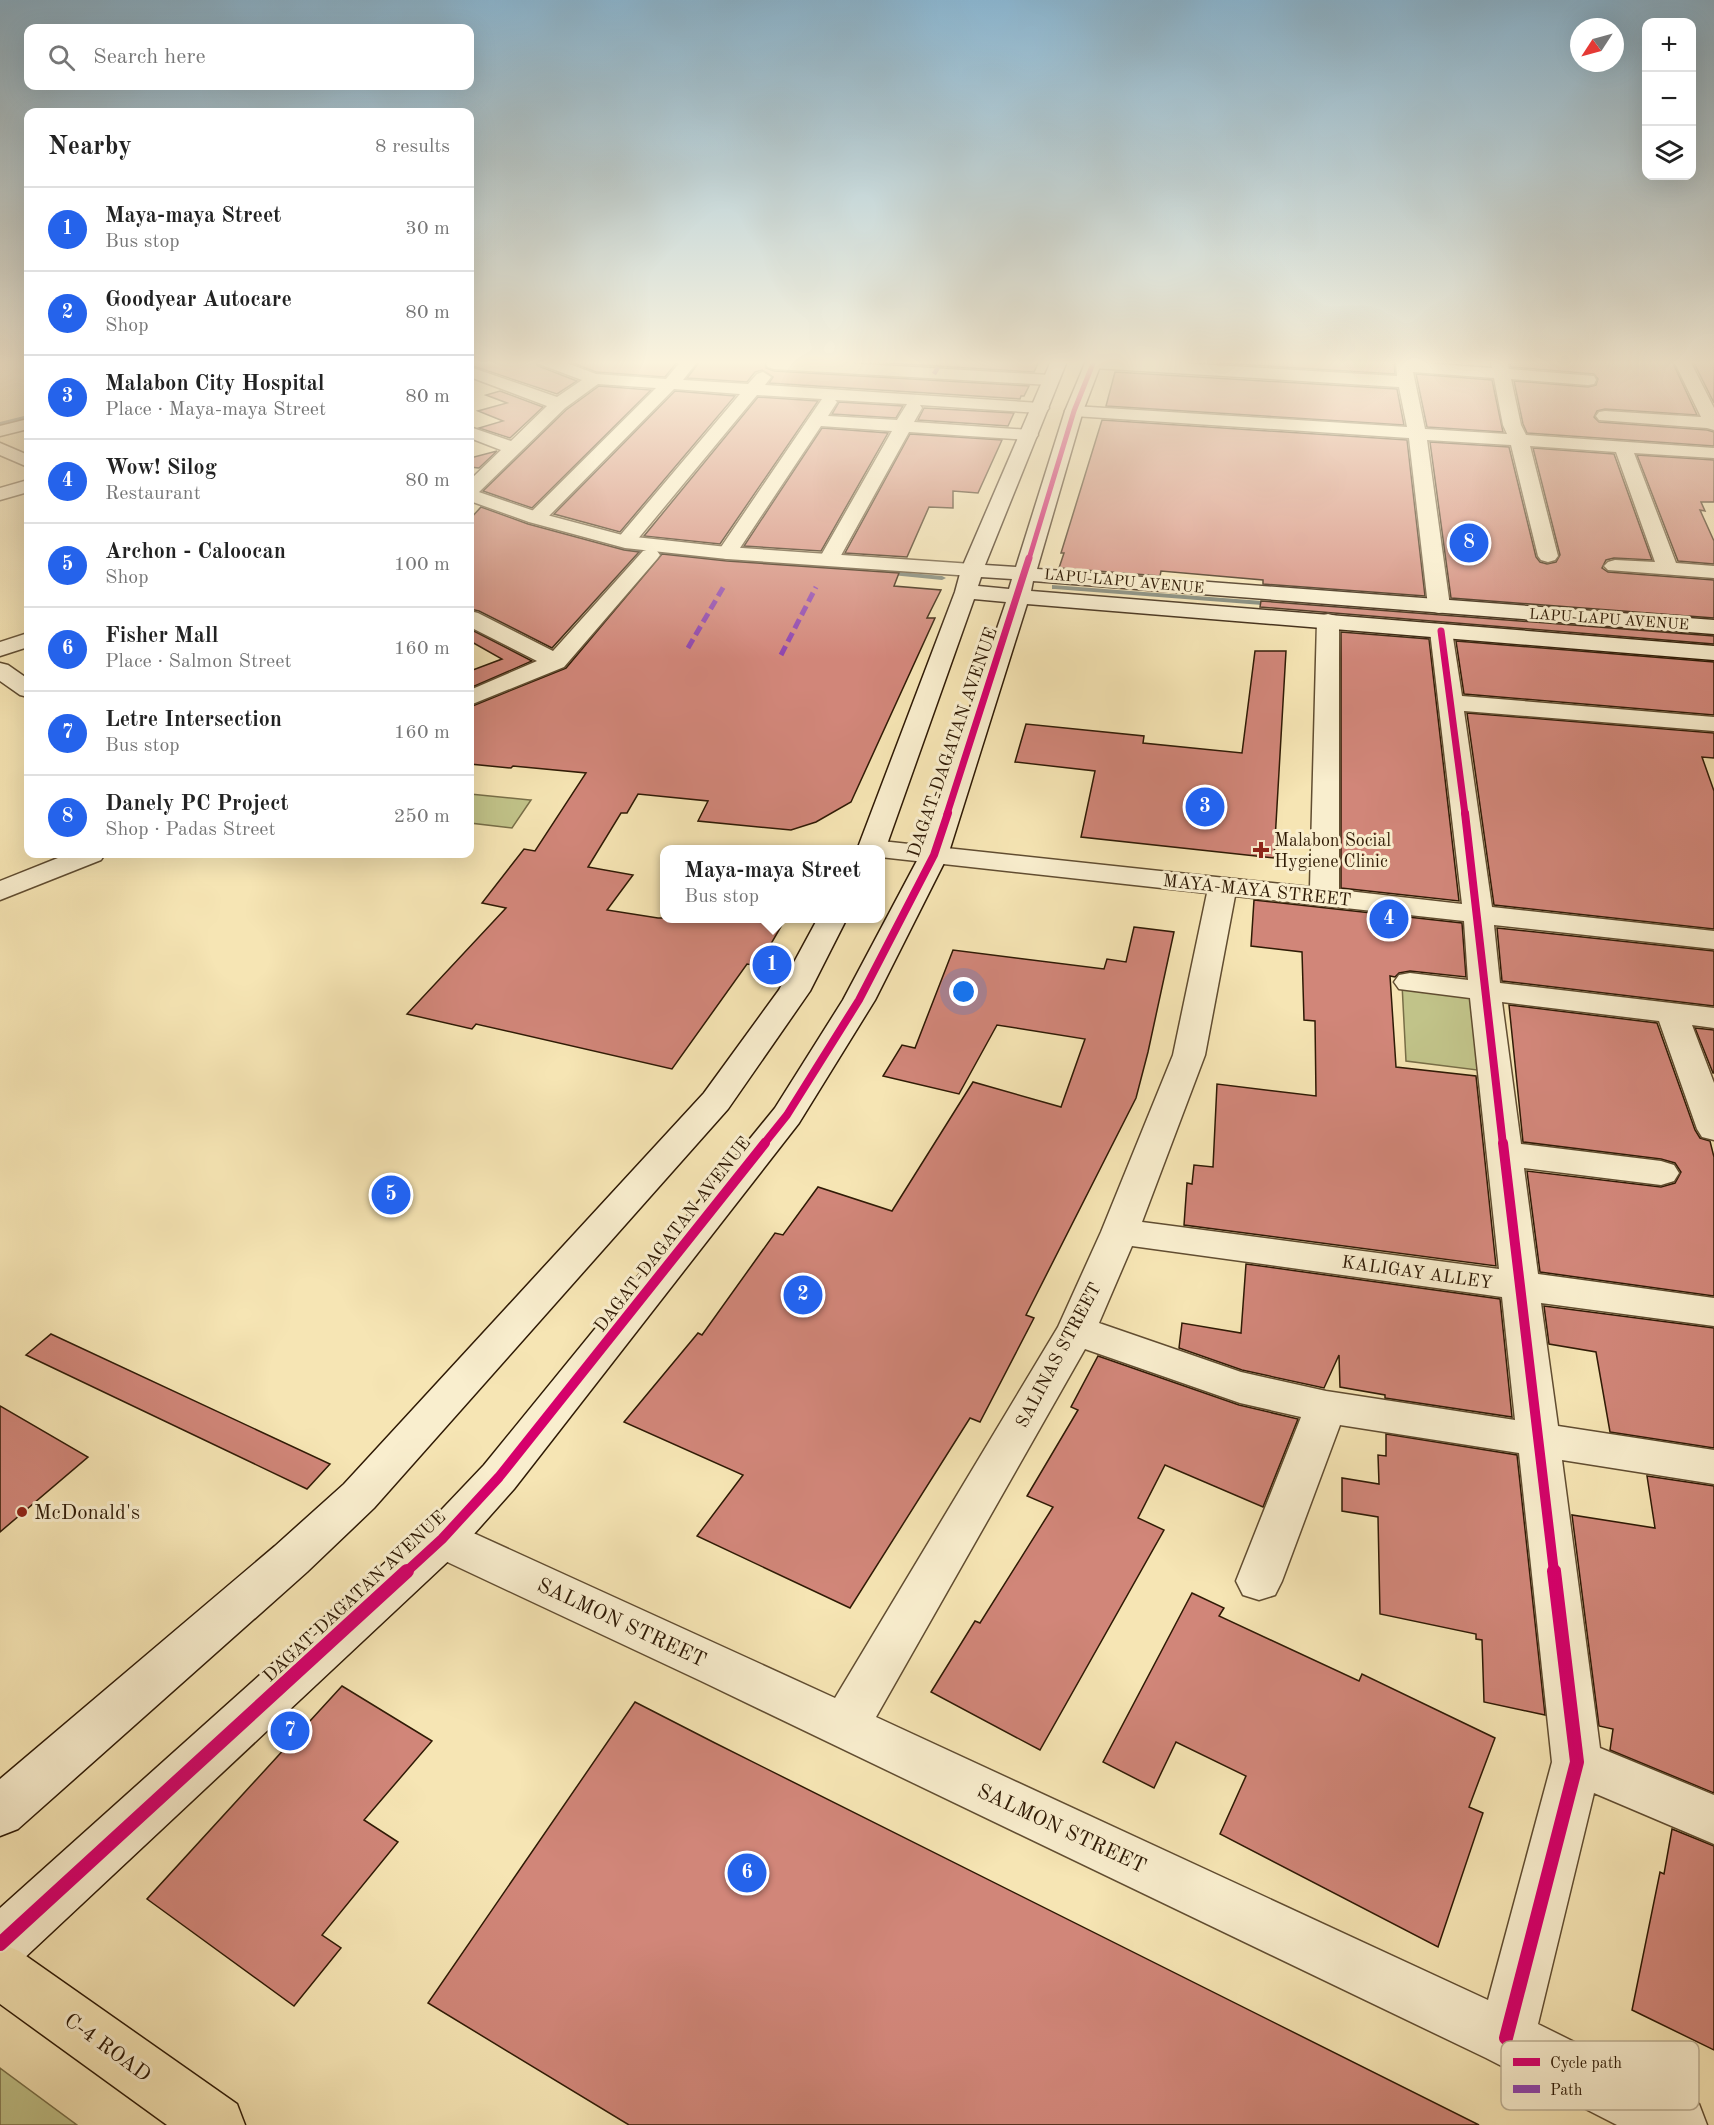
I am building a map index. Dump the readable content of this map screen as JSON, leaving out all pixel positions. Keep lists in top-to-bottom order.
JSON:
{
  "streets": {
    "highway": ["C-4 ROAD"],
    "street": [
      "LAPU-LAPU AVENUE",
      "DAGAT-DAGATAN AVENUE",
      "MAYA-MAYA STREET",
      "KALIGAY ALLEY",
      "SALINAS STREET",
      "SALMON STREET"
    ]
  },
  "crossings": [
    ["LAPU-LAPU AVENUE", "DAGAT-DAGATAN AVENUE"],
    ["DAGAT-DAGATAN AVENUE", "MAYA-MAYA STREET"],
    ["DAGAT-DAGATAN AVENUE", "SALMON STREET"],
    ["MAYA-MAYA STREET", "SALINAS STREET"],
    ["KALIGAY ALLEY", "SALINAS STREET"],
    ["SALINAS STREET", "SALMON STREET"]
  ],
  "places": {
    "health": ["Malabon Social Hygiene Clinic"],
    "other": ["McDonald's"]
  },
  "legend": ["Cycle path", "Path"],
  "north": "bottom left",
  "page": {
    "map_buttons": ["+", "−"],
    "search": "Search here",
    "heading": ["Nearby", "8 results"],
    "list": [
      {
        "mark": "1",
        "name": "Maya-maya Street",
        "note": "Bus stop",
        "value": "30 m"
      },
      {
        "mark": "2",
        "name": "Goodyear Autocare",
        "note": "Shop",
        "value": "80 m"
      },
      {
        "mark": "3",
        "name": "Malabon City Hospital",
        "note": "Place · Maya-maya Street",
        "value": "80 m"
      },
      {
        "mark": "4",
        "name": "Wow! Silog",
        "note": "Restaurant",
        "value": "80 m"
      },
      {
        "mark": "5",
        "name": "Archon - Caloocan",
        "note": "Shop",
        "value": "100 m"
      },
      {
        "mark": "6",
        "name": "Fisher Mall",
        "note": "Place · Salmon Street",
        "value": "160 m"
      },
      {
        "mark": "7",
        "name": "Letre Intersection",
        "note": "Bus stop",
        "value": "160 m"
      },
      {
        "mark": "8",
        "name": "Danely PC Project",
        "note": "Shop · Padas Street",
        "value": "250 m"
      }
    ],
    "pins": [
      "8",
      "3",
      "4",
      "1",
      "5",
      "2",
      "7",
      "6"
    ],
    "popup": ["Maya-maya Street", "Bus stop"]
  }
}
